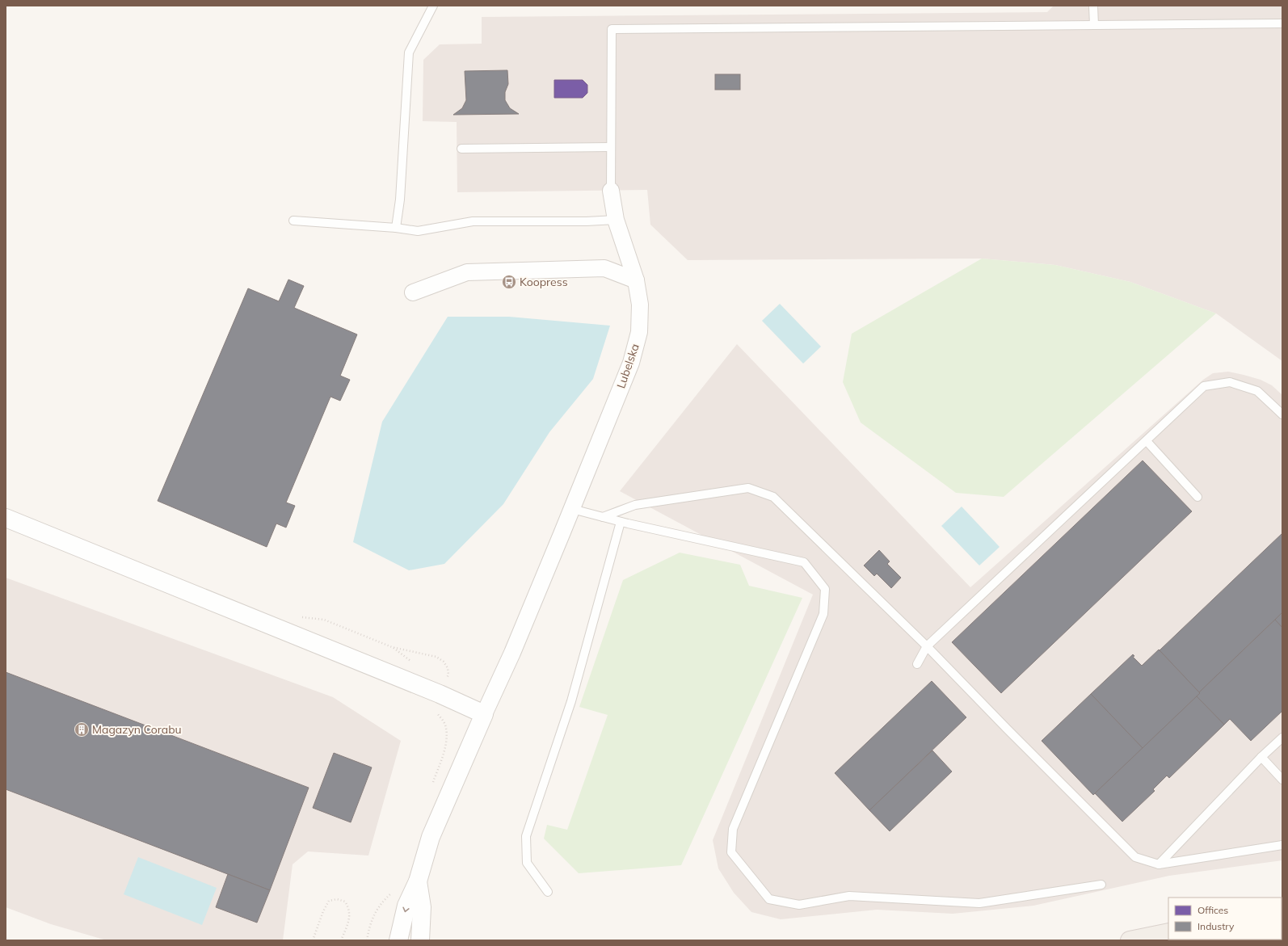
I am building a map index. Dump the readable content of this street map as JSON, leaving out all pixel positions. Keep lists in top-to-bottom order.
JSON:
{
  "streets": {
    "street": ["Lubelska"]
  },
  "places": {
    "bus stop": ["Koopress"],
    "building": ["Magazyn Corabu"]
  },
  "legend": ["Offices", "Industry"]
}
